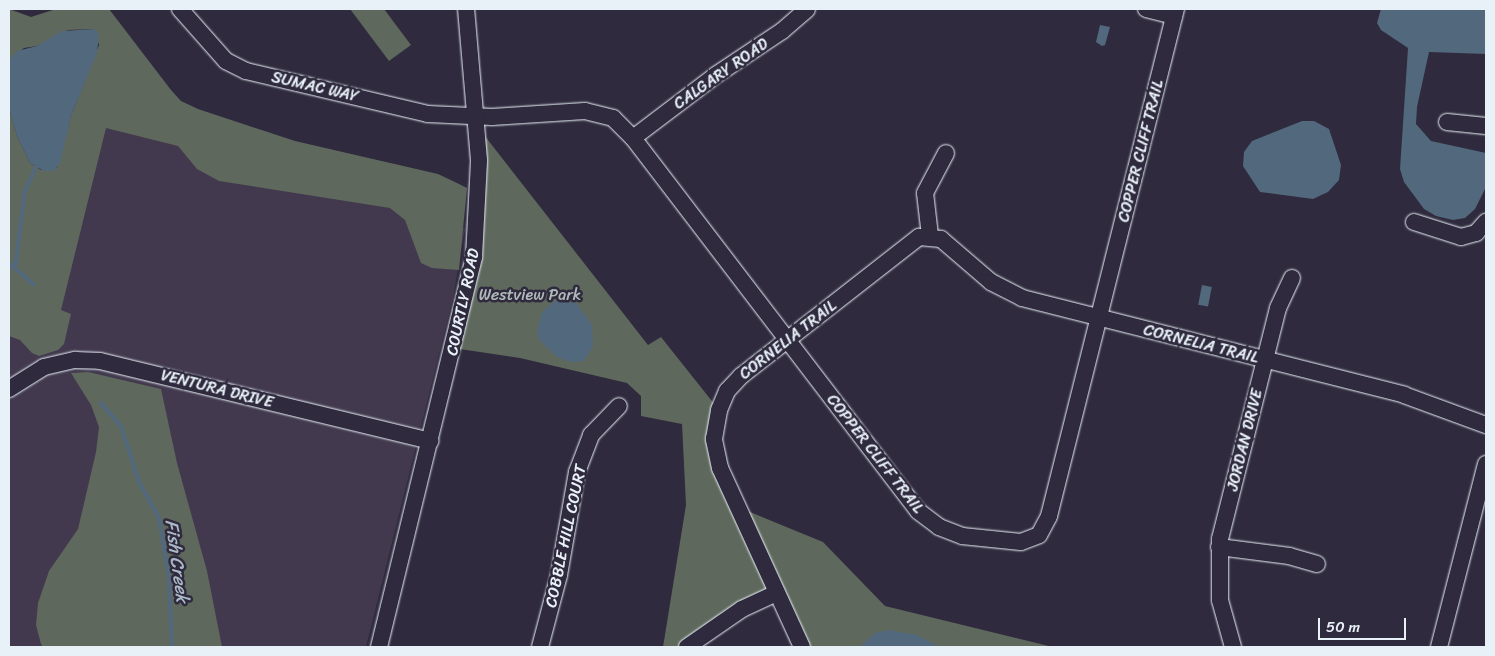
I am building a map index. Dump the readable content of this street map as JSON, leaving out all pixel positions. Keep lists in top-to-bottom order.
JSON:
{
  "streets": {
    "street": [
      "CALGARY ROAD",
      "SUMAC WAY",
      "COPPER CLIFF TRAIL",
      "COURTLY ROAD",
      "CORNELIA TRAIL",
      "VENTURA DRIVE",
      "JORDAN DRIVE",
      "COBBLE HILL COURT"
    ]
  },
  "crossings": [
    ["CALGARY ROAD", "COPPER CLIFF TRAIL"],
    ["SUMAC WAY", "COPPER CLIFF TRAIL"],
    ["SUMAC WAY", "COURTLY ROAD"],
    ["COPPER CLIFF TRAIL", "COURTLY ROAD"],
    ["COPPER CLIFF TRAIL", "CORNELIA TRAIL"],
    ["COURTLY ROAD", "VENTURA DRIVE"],
    ["CORNELIA TRAIL", "JORDAN DRIVE"]
  ],
  "water": ["Fish Creek"],
  "parks": ["Westview Park"],
  "scale_bar": "50 m"
}
